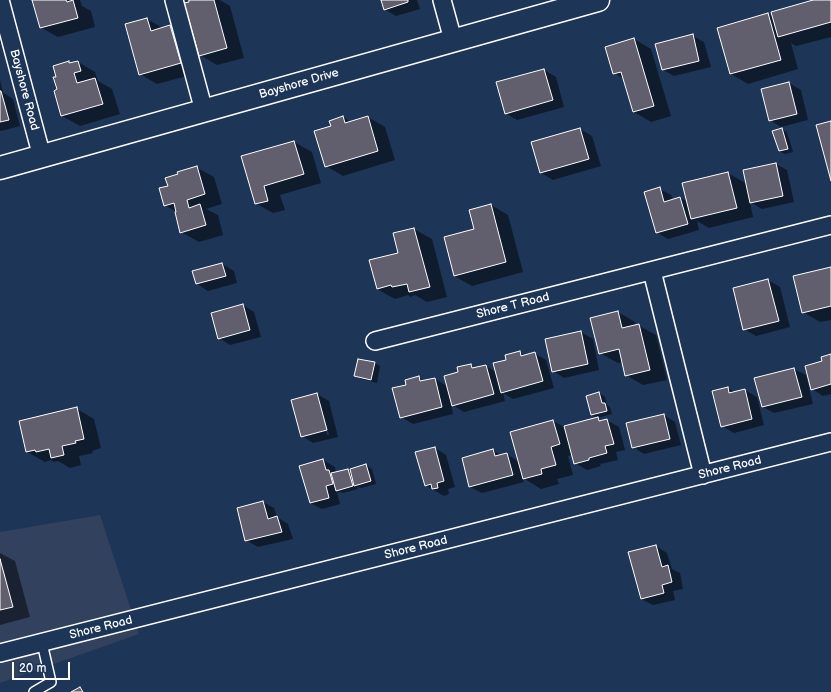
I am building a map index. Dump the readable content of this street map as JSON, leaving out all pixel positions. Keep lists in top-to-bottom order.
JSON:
{
  "streets": {
    "street": [
      "Bayshore Drive",
      "Bayshore Road",
      "Shore T Road",
      "Shore Road"
    ]
  },
  "crossings": [
    ["Bayshore Drive", "Bayshore Road"]
  ],
  "scale_bar": "20 m"
}
